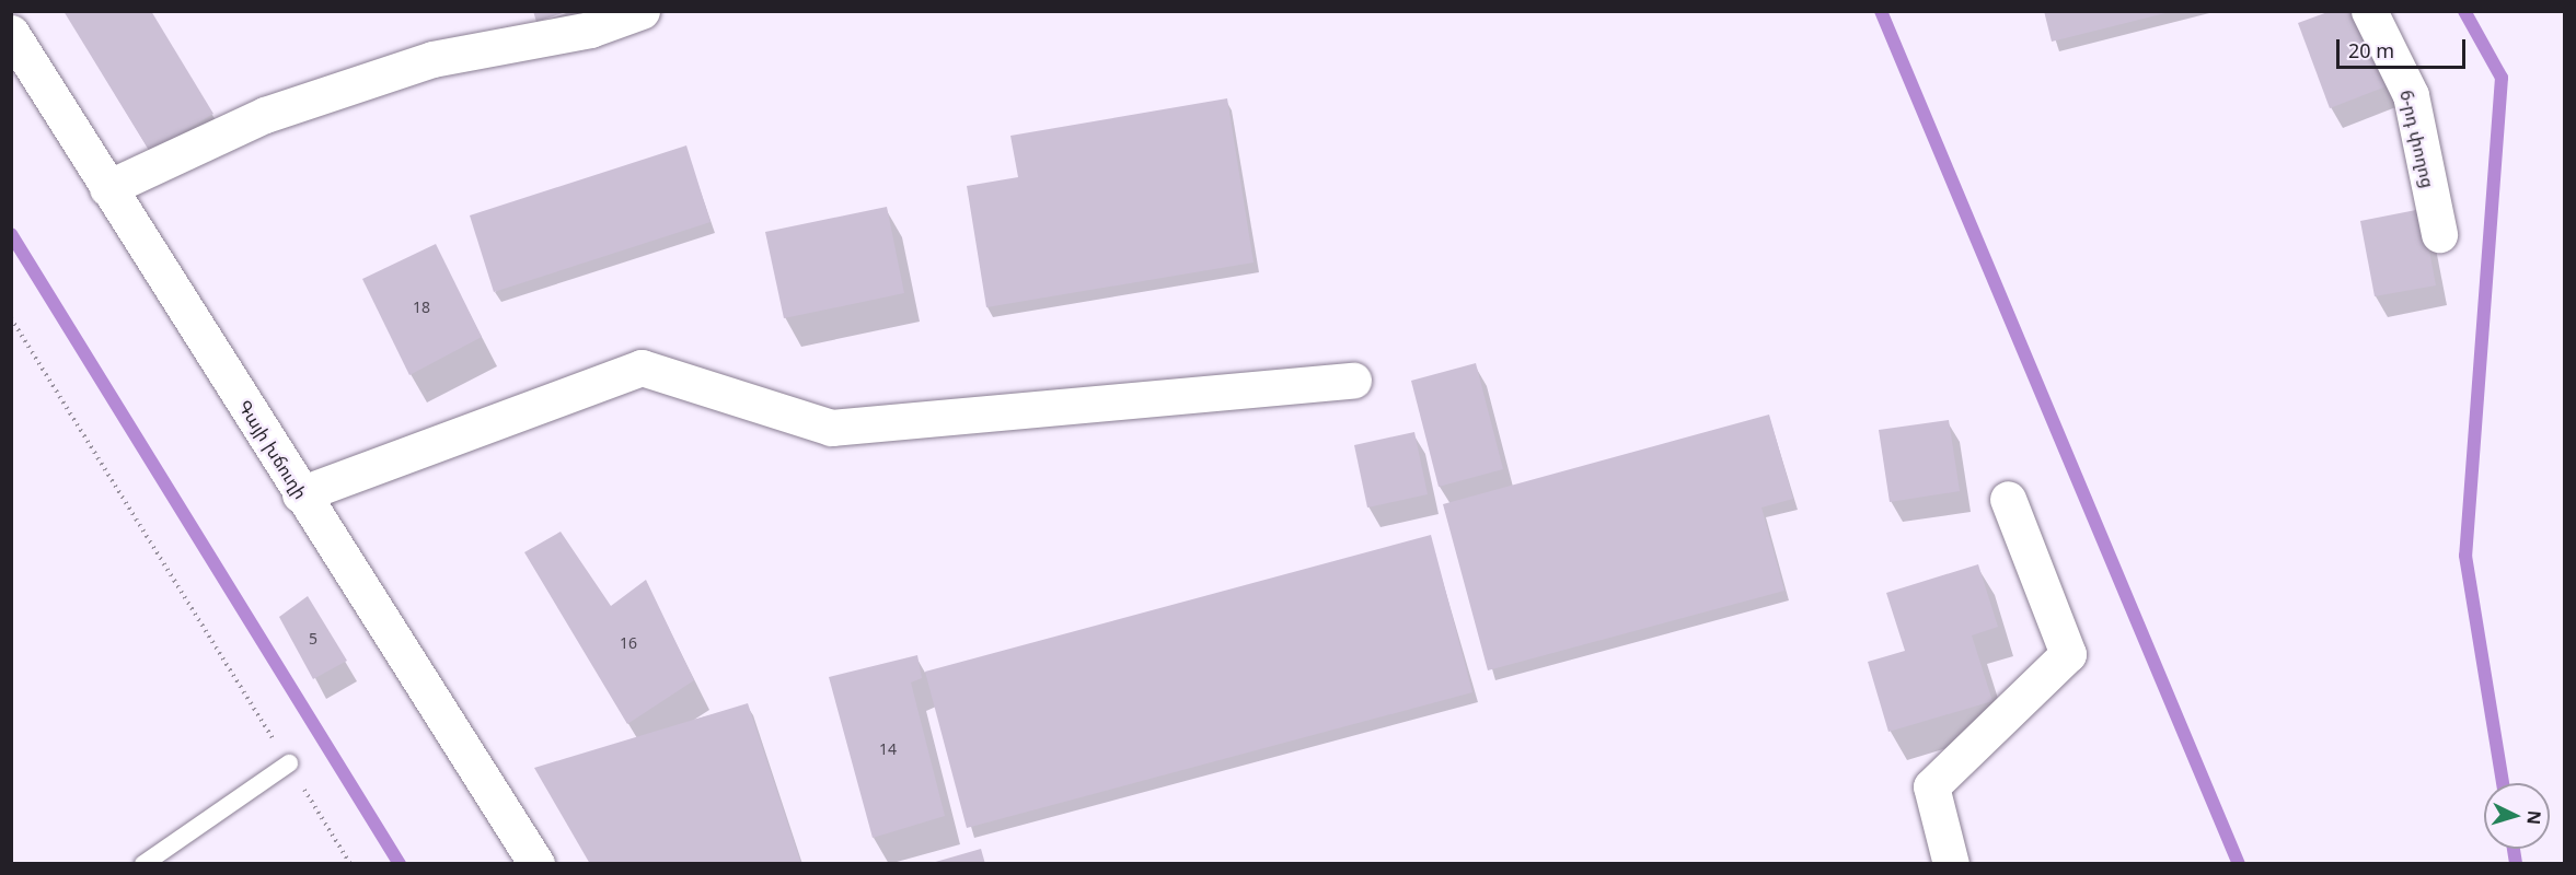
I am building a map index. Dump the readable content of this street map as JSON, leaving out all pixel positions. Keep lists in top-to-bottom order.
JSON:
{
  "streets": {
    "street": ["6-րդ փողոց", "Գայի խճուղի"]
  },
  "house_numbers": [
    "18",
    "5",
    "16",
    "14"
  ],
  "scale_bar": "20 m",
  "north": "right"
}
